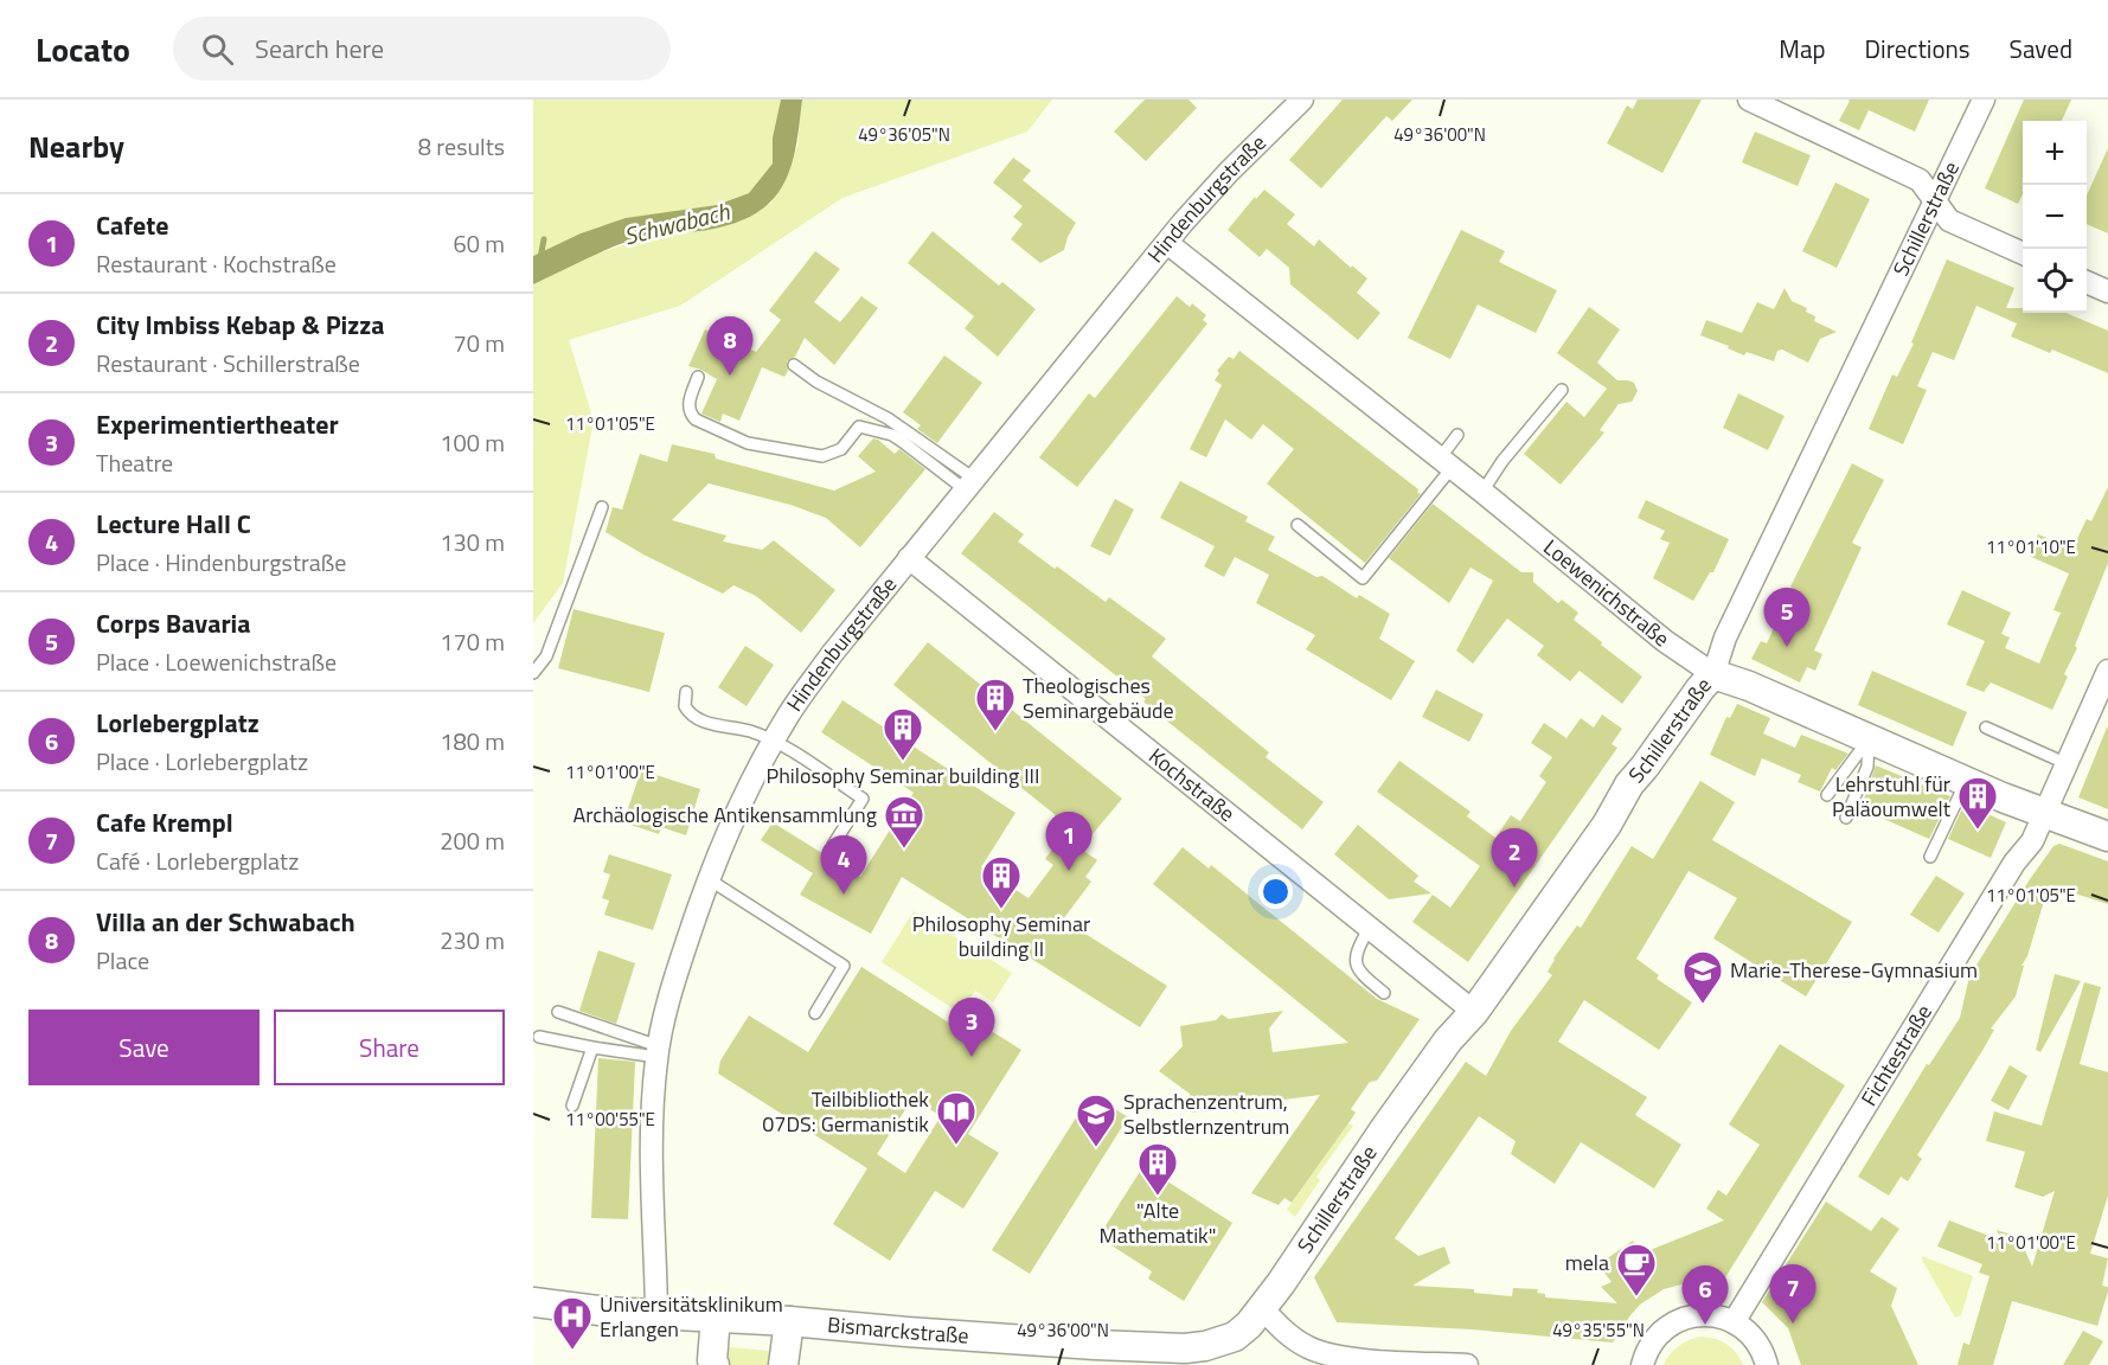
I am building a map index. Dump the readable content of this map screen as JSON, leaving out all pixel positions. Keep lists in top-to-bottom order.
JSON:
{
  "streets": {
    "street": [
      "Hindenburgstraße",
      "Schillerstraße",
      "Loewenichstraße",
      "Kochstraße",
      "Fichtestraße",
      "Bismarckstraße"
    ]
  },
  "crossings": [
    ["Hindenburgstraße", "Loewenichstraße"],
    ["Hindenburgstraße", "Kochstraße"],
    ["Hindenburgstraße", "Bismarckstraße"],
    ["Schillerstraße", "Loewenichstraße"],
    ["Schillerstraße", "Kochstraße"],
    ["Schillerstraße", "Bismarckstraße"],
    ["Loewenichstraße", "Fichtestraße"]
  ],
  "water": ["Schwabach"],
  "places": {
    "building": [
      "Theologisches Seminargebäude",
      "Philosophy Seminar building III",
      "Lehrstuhl für Paläoumwelt",
      "Philosophy Seminar building II",
      "\"Alte Mathematik\""
    ],
    "museum": ["Archäologische Antikensammlung"],
    "school or university": ["Marie-Therese-Gymnasium", "Sprachenzentrum, Selbstlernzentrum"],
    "library": ["Teilbibliothek 07DS: Germanistik"],
    "cafe": ["mela"],
    "hospital": ["Universitätsklinikum Erlangen"]
  },
  "page": {
    "header": "Locato",
    "search": "Search here",
    "nav": ["Map", "Directions", "Saved"],
    "heading": ["Nearby", "8 results"],
    "map_buttons": ["+", "−"],
    "list": [
      {
        "mark": "1",
        "name": "Cafete",
        "note": "Restaurant · Kochstraße",
        "value": "60 m"
      },
      {
        "mark": "2",
        "name": "City Imbiss Kebap & Pizza",
        "note": "Restaurant · Schillerstraße",
        "value": "70 m"
      },
      {
        "mark": "3",
        "name": "Experimentiertheater",
        "note": "Theatre",
        "value": "100 m"
      },
      {
        "mark": "4",
        "name": "Lecture Hall C",
        "note": "Place · Hindenburgstraße",
        "value": "130 m"
      },
      {
        "mark": "5",
        "name": "Corps Bavaria",
        "note": "Place · Loewenichstraße",
        "value": "170 m"
      },
      {
        "mark": "6",
        "name": "Lorlebergplatz",
        "note": "Place · Lorlebergplatz",
        "value": "180 m"
      },
      {
        "mark": "7",
        "name": "Cafe Krempl",
        "note": "Café · Lorlebergplatz",
        "value": "200 m"
      },
      {
        "mark": "8",
        "name": "Villa an der Schwabach",
        "note": "Place",
        "value": "230 m"
      }
    ],
    "pins": [
      "8",
      "5",
      "1",
      "2",
      "4",
      "3",
      "7",
      "6"
    ],
    "buttons": ["Save", "Share"]
  },
  "coordinates": [
    "49°36'05\"N",
    "49°36'00\"N",
    "11°01'05\"E",
    "11°01'10\"E",
    "11°01'00\"E",
    "11°00'55\"E",
    "49°35'55\"N"
  ]
}
